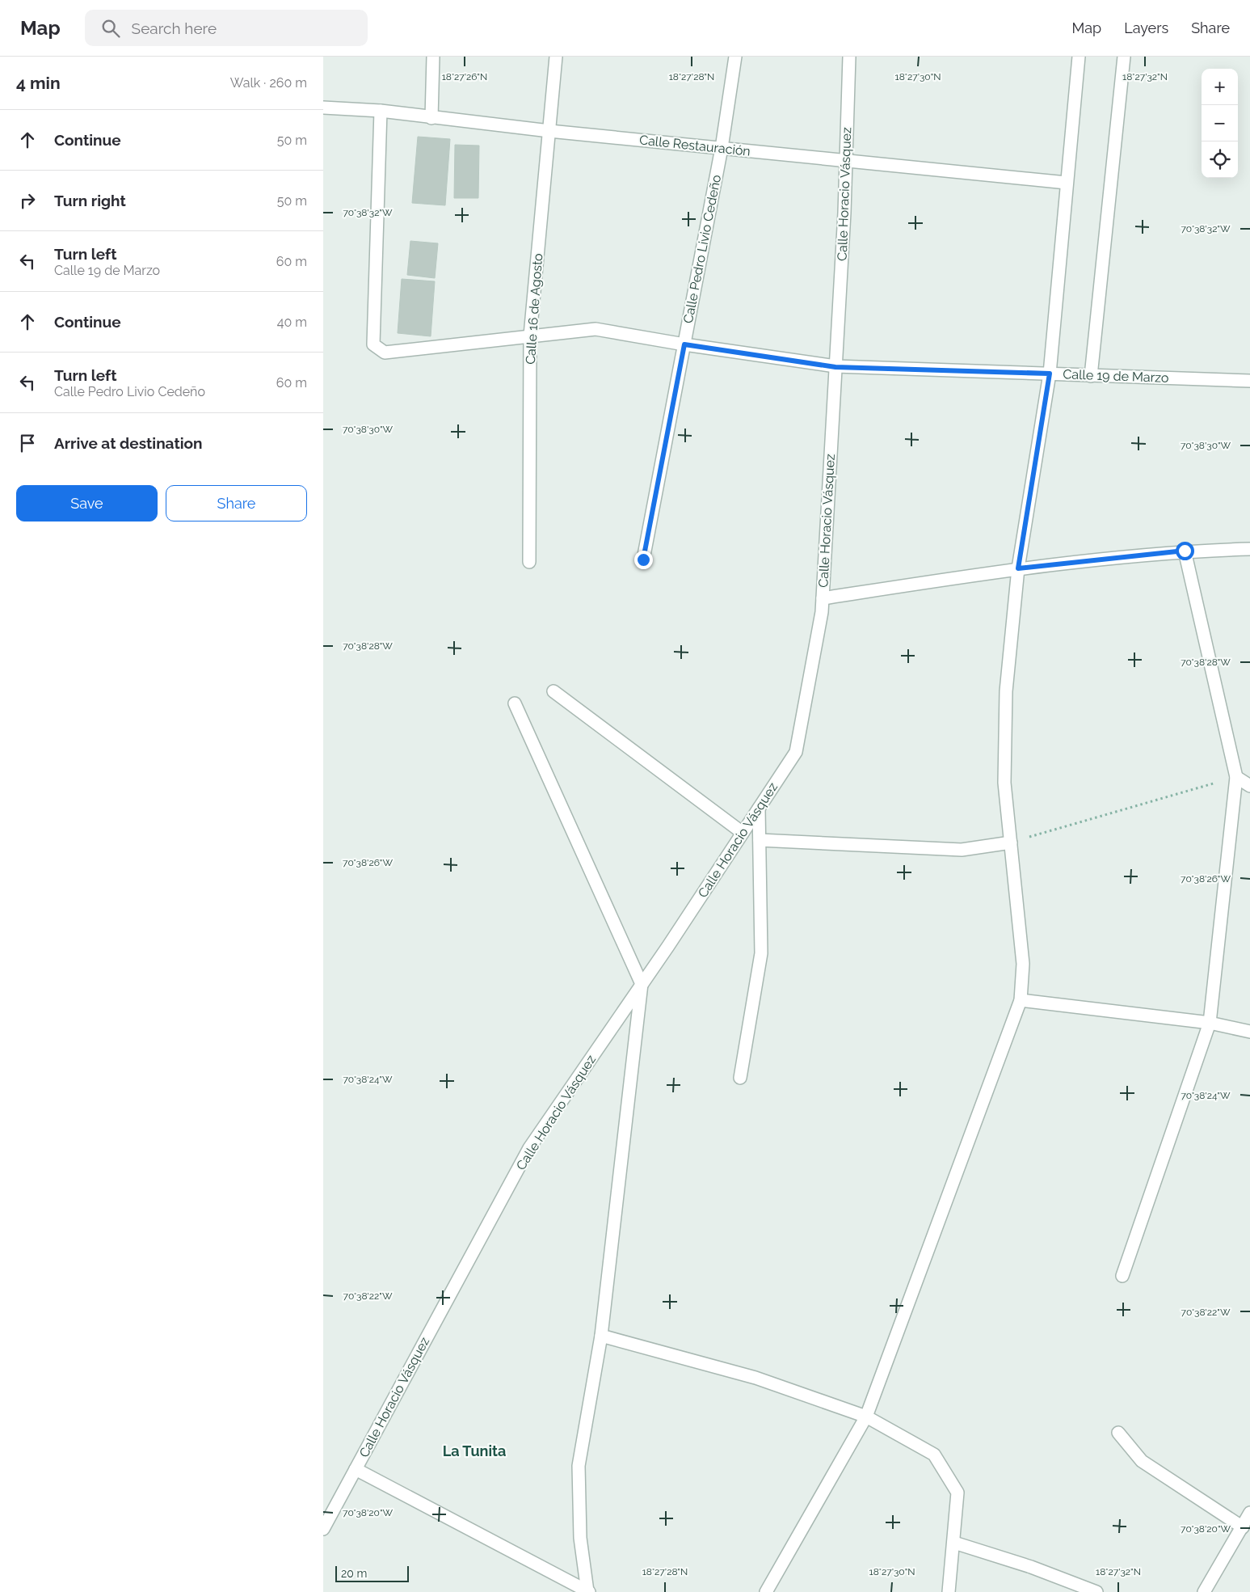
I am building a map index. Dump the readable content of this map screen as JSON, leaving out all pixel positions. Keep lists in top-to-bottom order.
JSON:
{
  "streets": {
    "street": [
      "Calle Restauración",
      "Calle Horacio Vásquez",
      "Calle Pedro Livio Cedeño",
      "Calle 16 de Agosto",
      "Calle 19 de Marzo"
    ]
  },
  "crossings": [
    ["Calle Restauración", "Calle Horacio Vásquez"],
    ["Calle Restauración", "Calle Pedro Livio Cedeño"],
    ["Calle Restauración", "Calle 16 de Agosto"],
    ["Calle Restauración", "Calle 19 de Marzo"],
    ["Calle Horacio Vásquez", "Calle 19 de Marzo"],
    ["Calle Pedro Livio Cedeño", "Calle 19 de Marzo"],
    ["Calle 16 de Agosto", "Calle 19 de Marzo"]
  ],
  "districts": ["La Tunita"],
  "scale_bar": "20 m",
  "page": {
    "header": "Map",
    "search": "Search here",
    "nav": ["Map", "Layers", "Share"],
    "heading": ["4 min", "Walk · 260 m"],
    "map_buttons": ["+", "−"],
    "list": [
      ["Continue", "50 m"],
      ["Turn right", "50 m"],
      ["Turn left", "Calle 19 de Marzo", "60 m"],
      ["Continue", "40 m"],
      ["Turn left", "Calle Pedro Livio Cedeño", "60 m"],
      "Arrive at destination"
    ],
    "buttons": ["Save", "Share"],
    "scale": "20 m"
  },
  "coordinates": [
    "18°27'26\"N",
    "18°27'28\"N",
    "18°27'30\"N",
    "18°27'32\"N",
    "70°38'32\"W",
    "70°38'30\"W",
    "70°38'28\"W",
    "70°38'26\"W",
    "70°38'24\"W",
    "70°38'22\"W",
    "70°38'20\"W"
  ]
}
